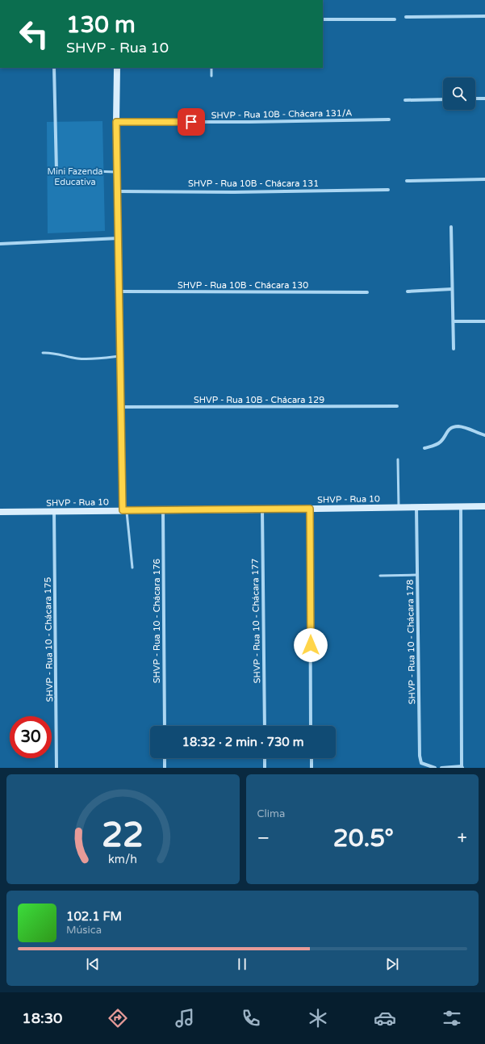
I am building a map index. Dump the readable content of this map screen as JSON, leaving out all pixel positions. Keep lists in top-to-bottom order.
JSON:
{
  "streets": {
    "street": [
      "SHVP - Rua 10B - Chácara 131/A",
      "SHVP - Rua 10B - Chácara 131",
      "SHVP - Rua 10B - Chácara 130",
      "SHVP - Rua 10B - Chácara 129",
      "SHVP - Rua 10",
      "SHVP - Rua 10 - Chácara 176",
      "SHVP - Rua 10 - Chácara 177",
      "SHVP - Rua 10 - Chácara 175",
      "SHVP - Rua 10 - Chácara 178"
    ]
  },
  "crossings": [
    ["SHVP - Rua 10", "SHVP - Rua 10 - Chácara 176"],
    ["SHVP - Rua 10", "SHVP - Rua 10 - Chácara 177"],
    ["SHVP - Rua 10", "SHVP - Rua 10 - Chácara 175"],
    ["SHVP - Rua 10", "SHVP - Rua 10 - Chácara 178"]
  ],
  "parks": ["Mini Fazenda Educativa"],
  "page": {
    "turn": ["130 m", "SHVP - Rua 10"],
    "limit": "30",
    "trip": "18:32 · 2 min · 730 m",
    "tile": "Clima",
    "heat": ["−", "20.5°", "+"],
    "song": ["102.1 FM", "Música"],
    "tabs": "18:30",
    "gauge": ["22", "km/h"]
  }
}
